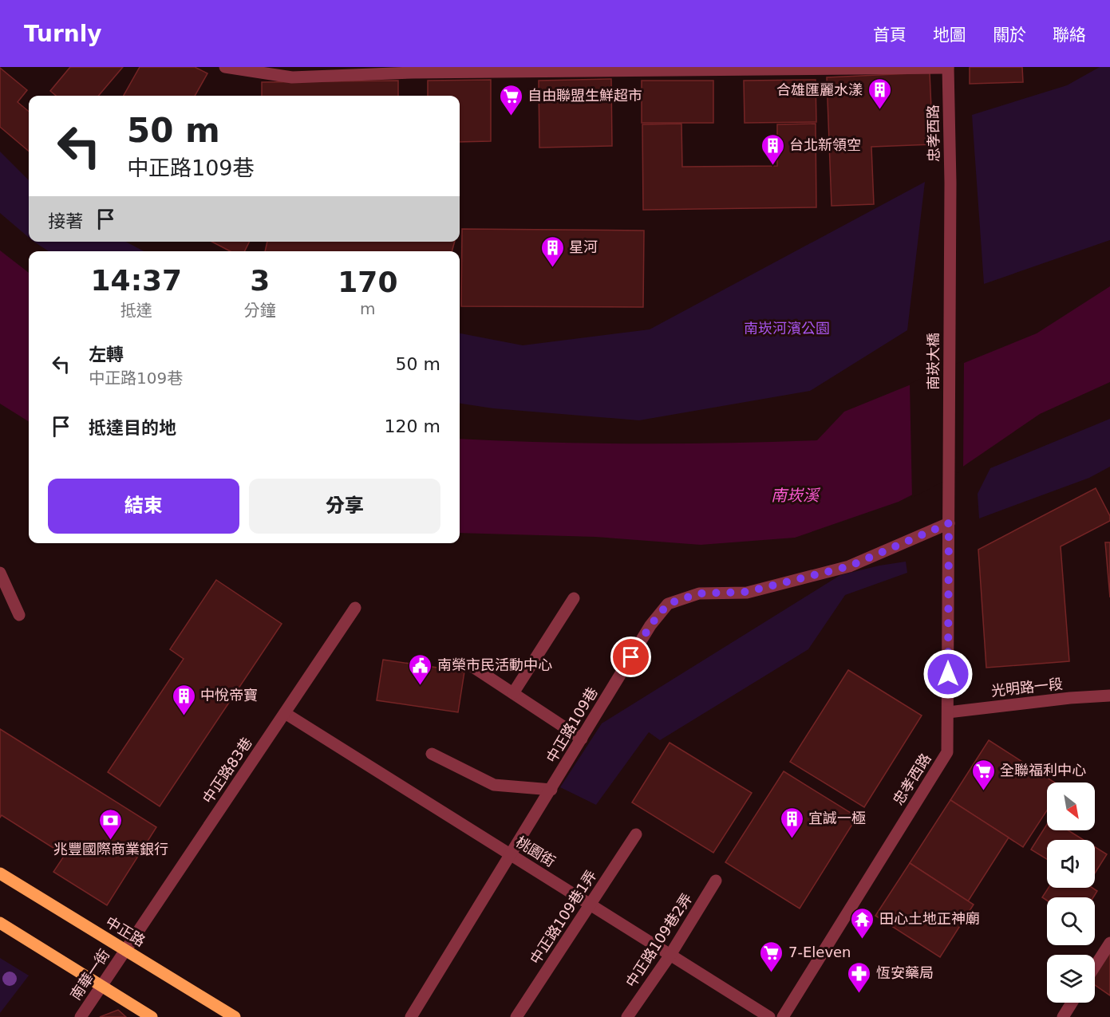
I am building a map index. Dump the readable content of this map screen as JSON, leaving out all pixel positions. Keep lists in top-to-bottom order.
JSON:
{
  "streets": {
    "main road": ["中正路"],
    "street": [
      "忠孝西路",
      "南崁大橋",
      "光明路一段",
      "中正路109巷",
      "中正路83巷",
      "桃園街",
      "中正路109巷1弄",
      "中正路109巷2弄",
      "南華一街"
    ]
  },
  "crossings": [
    ["忠孝西路", "南崁大橋"],
    ["忠孝西路", "光明路一段"],
    ["忠孝西路", "中正路109巷"],
    ["南崁大橋", "中正路109巷"],
    ["中正路109巷", "桃園街"],
    ["中正路83巷", "桃園街"],
    ["中正路83巷", "中正路"],
    ["中正路83巷", "南華一街"],
    ["桃園街", "中正路109巷1弄"],
    ["桃園街", "中正路109巷2弄"],
    ["中正路", "南華一街"]
  ],
  "water": ["南崁溪"],
  "parks": ["南崁河濱公園"],
  "places": {
    "building": [
      "合雄匯麗水漾",
      "台北新領空",
      "星河",
      "中悅帝寶",
      "宜誠一極"
    ],
    "supermarket": ["自由聯盟生鮮超市", "全聯福利中心", "7-Eleven"],
    "public building": ["南榮市民活動中心"],
    "bank": ["兆豐國際商業銀行"],
    "temple": ["田心土地正神廟"],
    "pharmacy": ["恆安藥局"]
  },
  "north": "bottom right",
  "page": {
    "header": "Turnly",
    "nav": [
      "首頁",
      "地圖",
      "關於",
      "聯絡"
    ],
    "turn": ["50 m", "中正路109巷"],
    "then": "接著",
    "eta": [
      "14:37",
      "抵達",
      "3",
      "分鐘",
      "170",
      "m"
    ],
    "list": [
      {
        "name": "左轉",
        "note": "中正路109巷",
        "value": "50 m"
      },
      {
        "name": "抵達目的地",
        "value": "120 m"
      }
    ],
    "buttons": ["結束", "分享"]
  }
}
